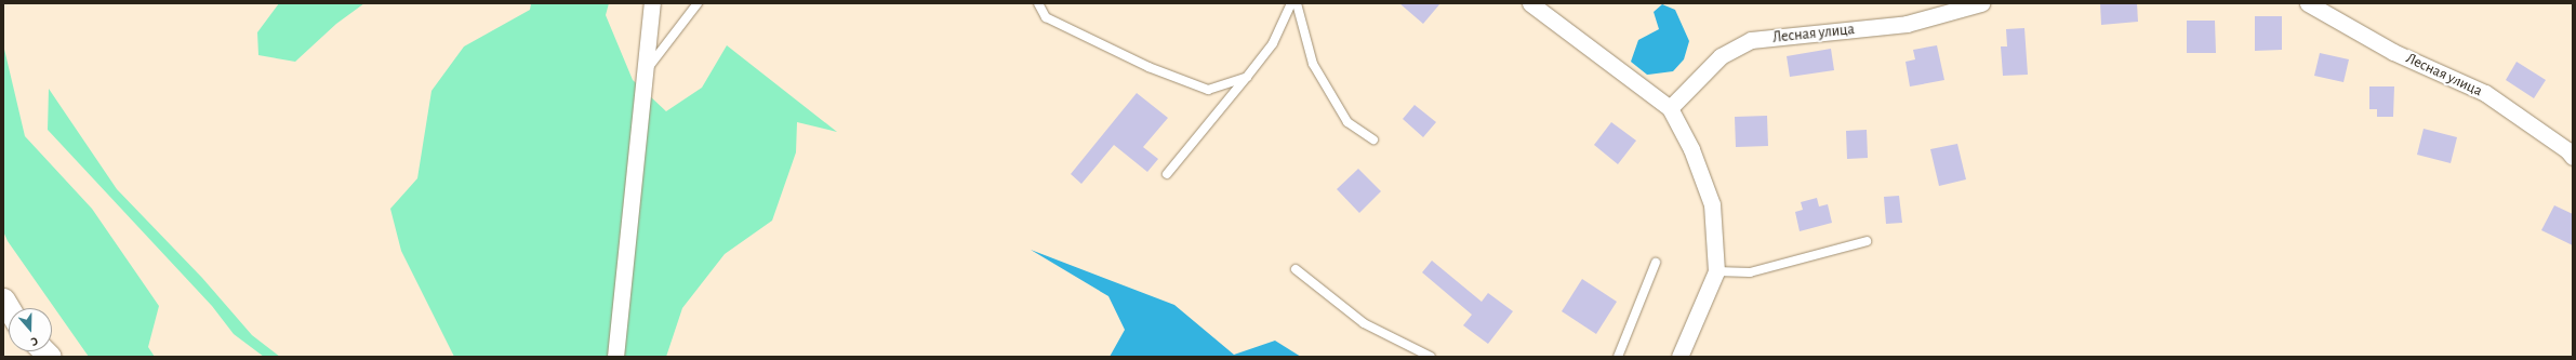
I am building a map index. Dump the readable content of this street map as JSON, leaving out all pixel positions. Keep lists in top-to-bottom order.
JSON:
{
  "streets": {
    "street": ["Лесная улица"]
  },
  "north": "bottom"
}
